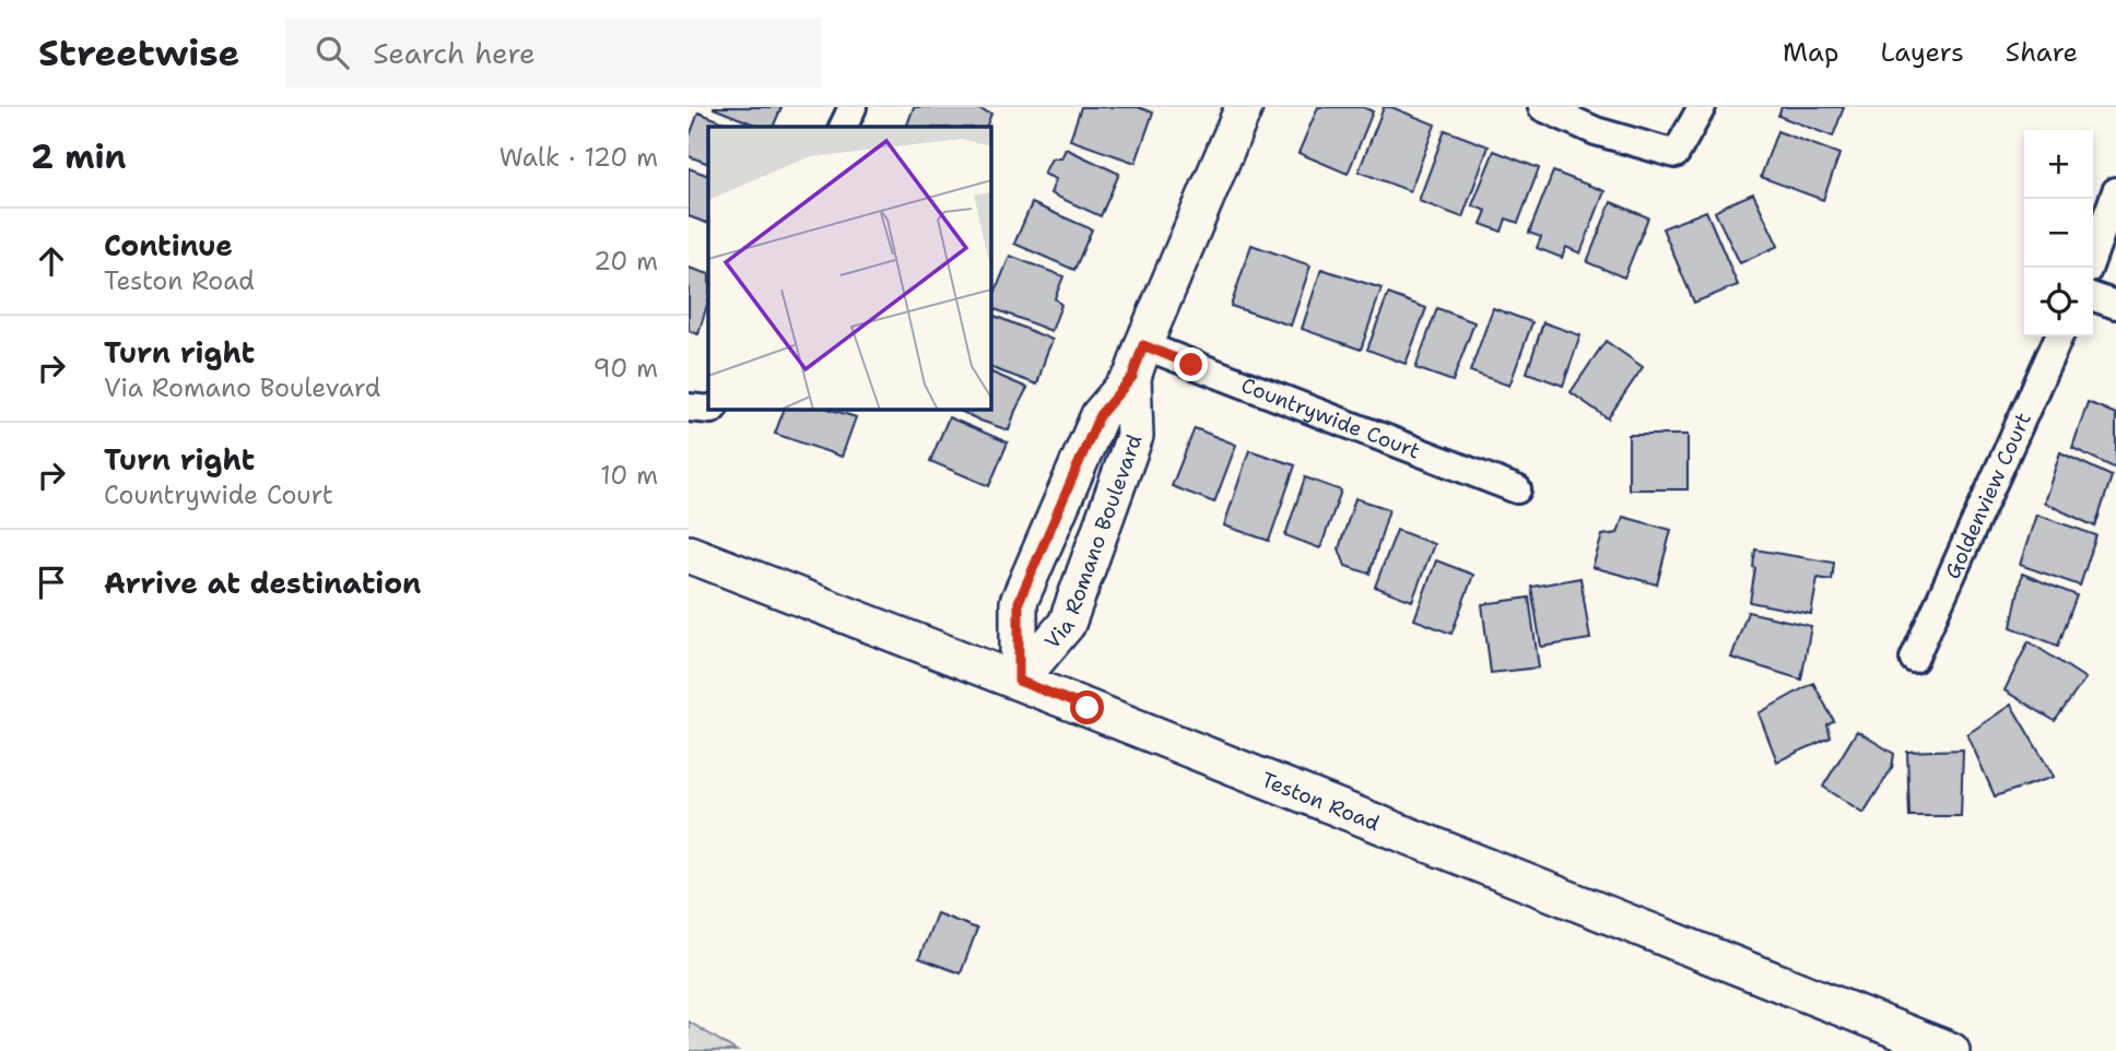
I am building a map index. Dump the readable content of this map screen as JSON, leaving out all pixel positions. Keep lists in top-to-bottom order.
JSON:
{
  "streets": {
    "main road": ["Via Romano Boulevard", "Teston Road"],
    "street": ["Countrywide Court", "Goldenview Court"]
  },
  "crossings": [
    ["Countrywide Court", "Via Romano Boulevard"],
    ["Via Romano Boulevard", "Teston Road"]
  ],
  "page": {
    "header": "Streetwise",
    "search": "Search here",
    "nav": ["Map", "Layers", "Share"],
    "heading": ["2 min", "Walk · 120 m"],
    "map_buttons": ["+", "−"],
    "list": [
      ["Continue", "Teston Road", "20 m"],
      ["Turn right", "Via Romano Boulevard", "90 m"],
      ["Turn right", "Countrywide Court", "10 m"],
      "Arrive at destination"
    ]
  }
}
